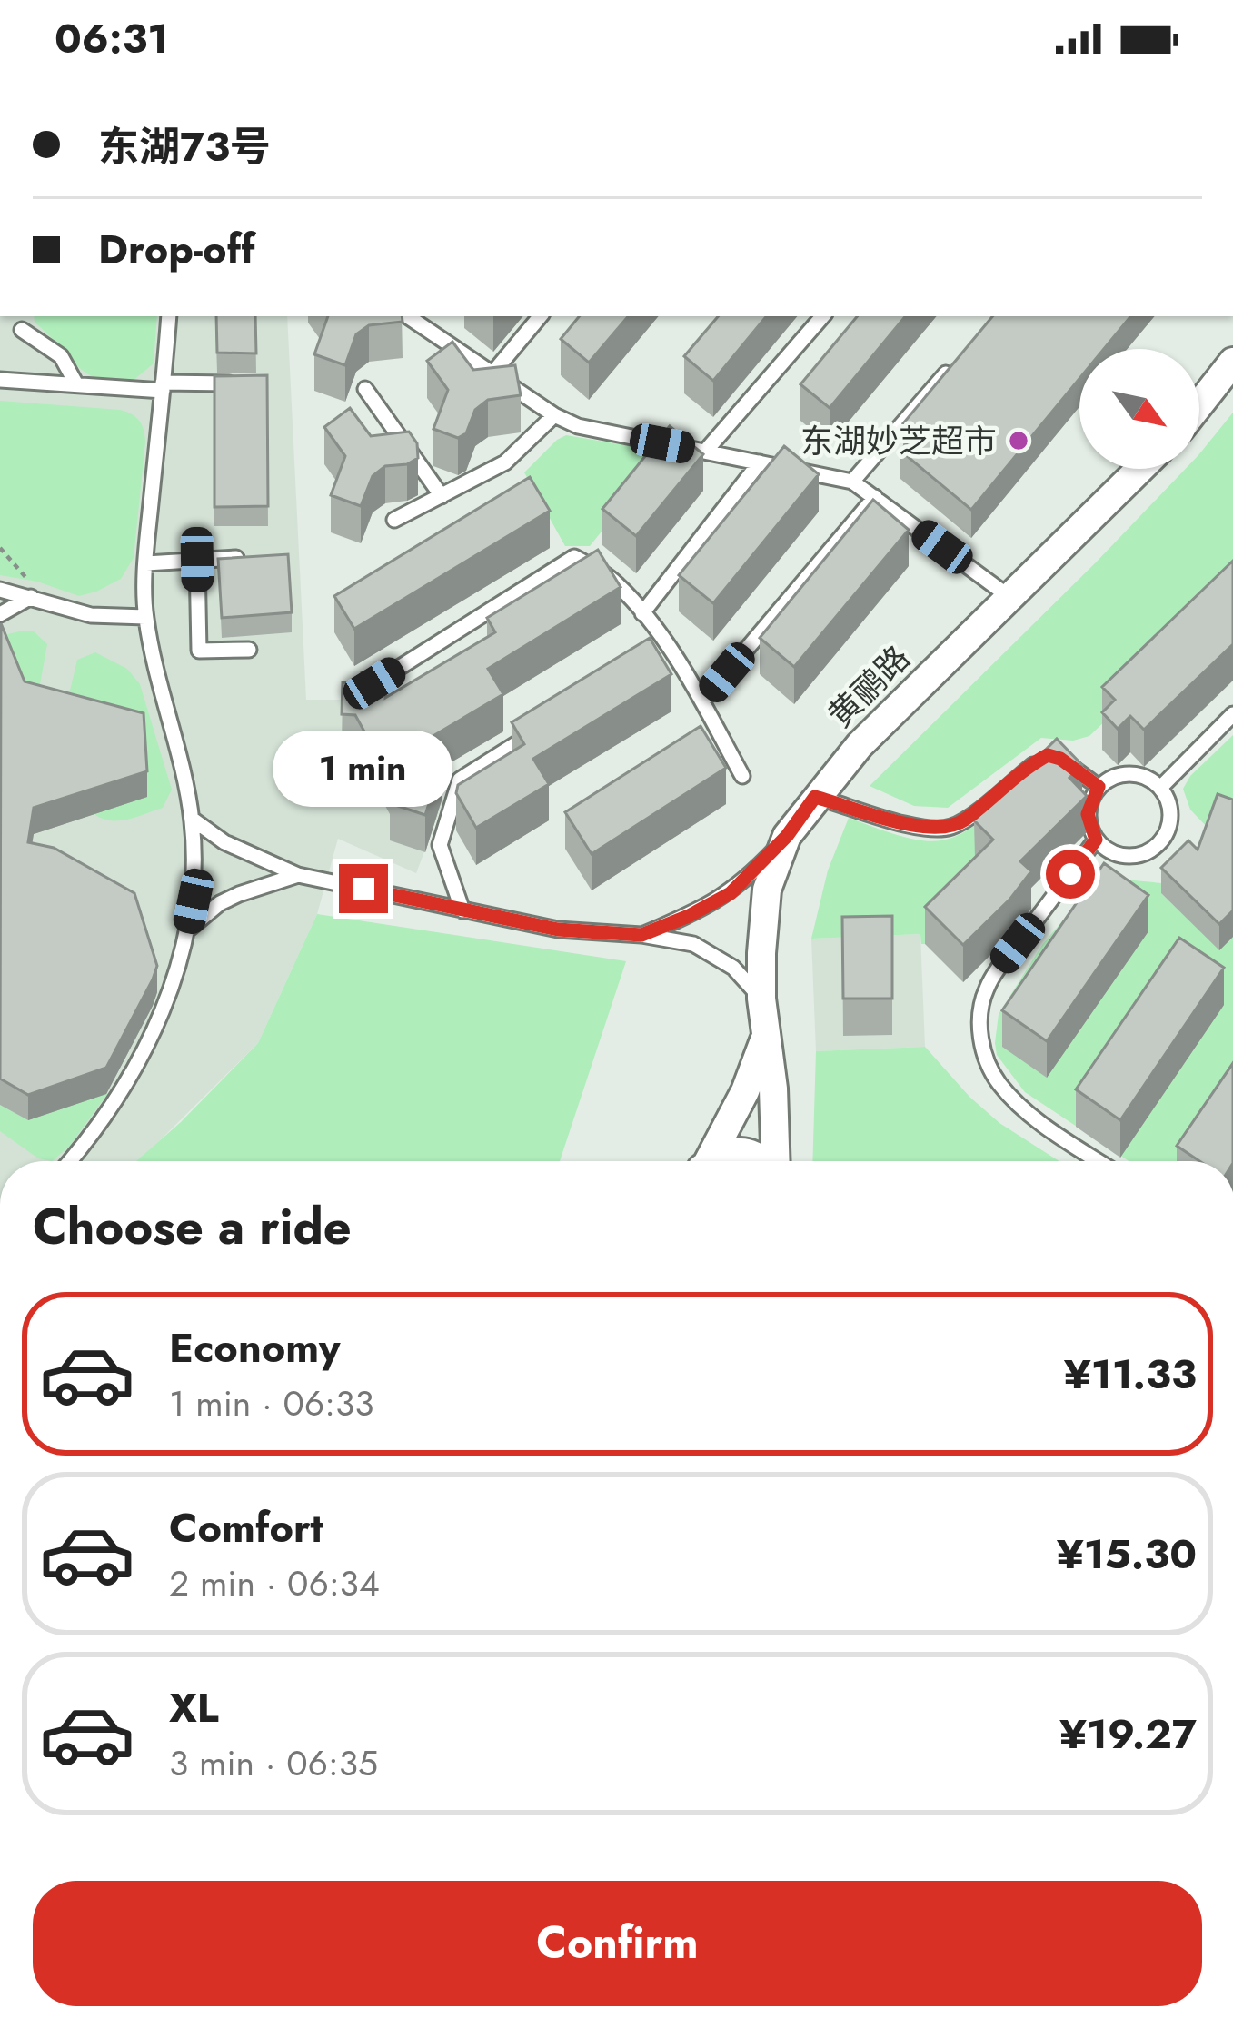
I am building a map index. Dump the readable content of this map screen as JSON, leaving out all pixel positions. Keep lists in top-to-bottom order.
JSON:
{
  "streets": {
    "street": ["黄鹂路"]
  },
  "places": ["东湖妙芝超市"],
  "north": "bottom right",
  "page": {
    "status": "06:31",
    "banner": ["东湖73号", "Drop-off"],
    "bubble": "1 min",
    "heading": "Choose a ride",
    "list": [
      {
        "name": "Economy",
        "note": "1 min · 06:33",
        "value": "¥11.33"
      },
      {
        "name": "Comfort",
        "note": "2 min · 06:34",
        "value": "¥15.30"
      },
      {
        "name": "XL",
        "note": "3 min · 06:35",
        "value": "¥19.27"
      }
    ],
    "buttons": "Confirm"
  }
}
